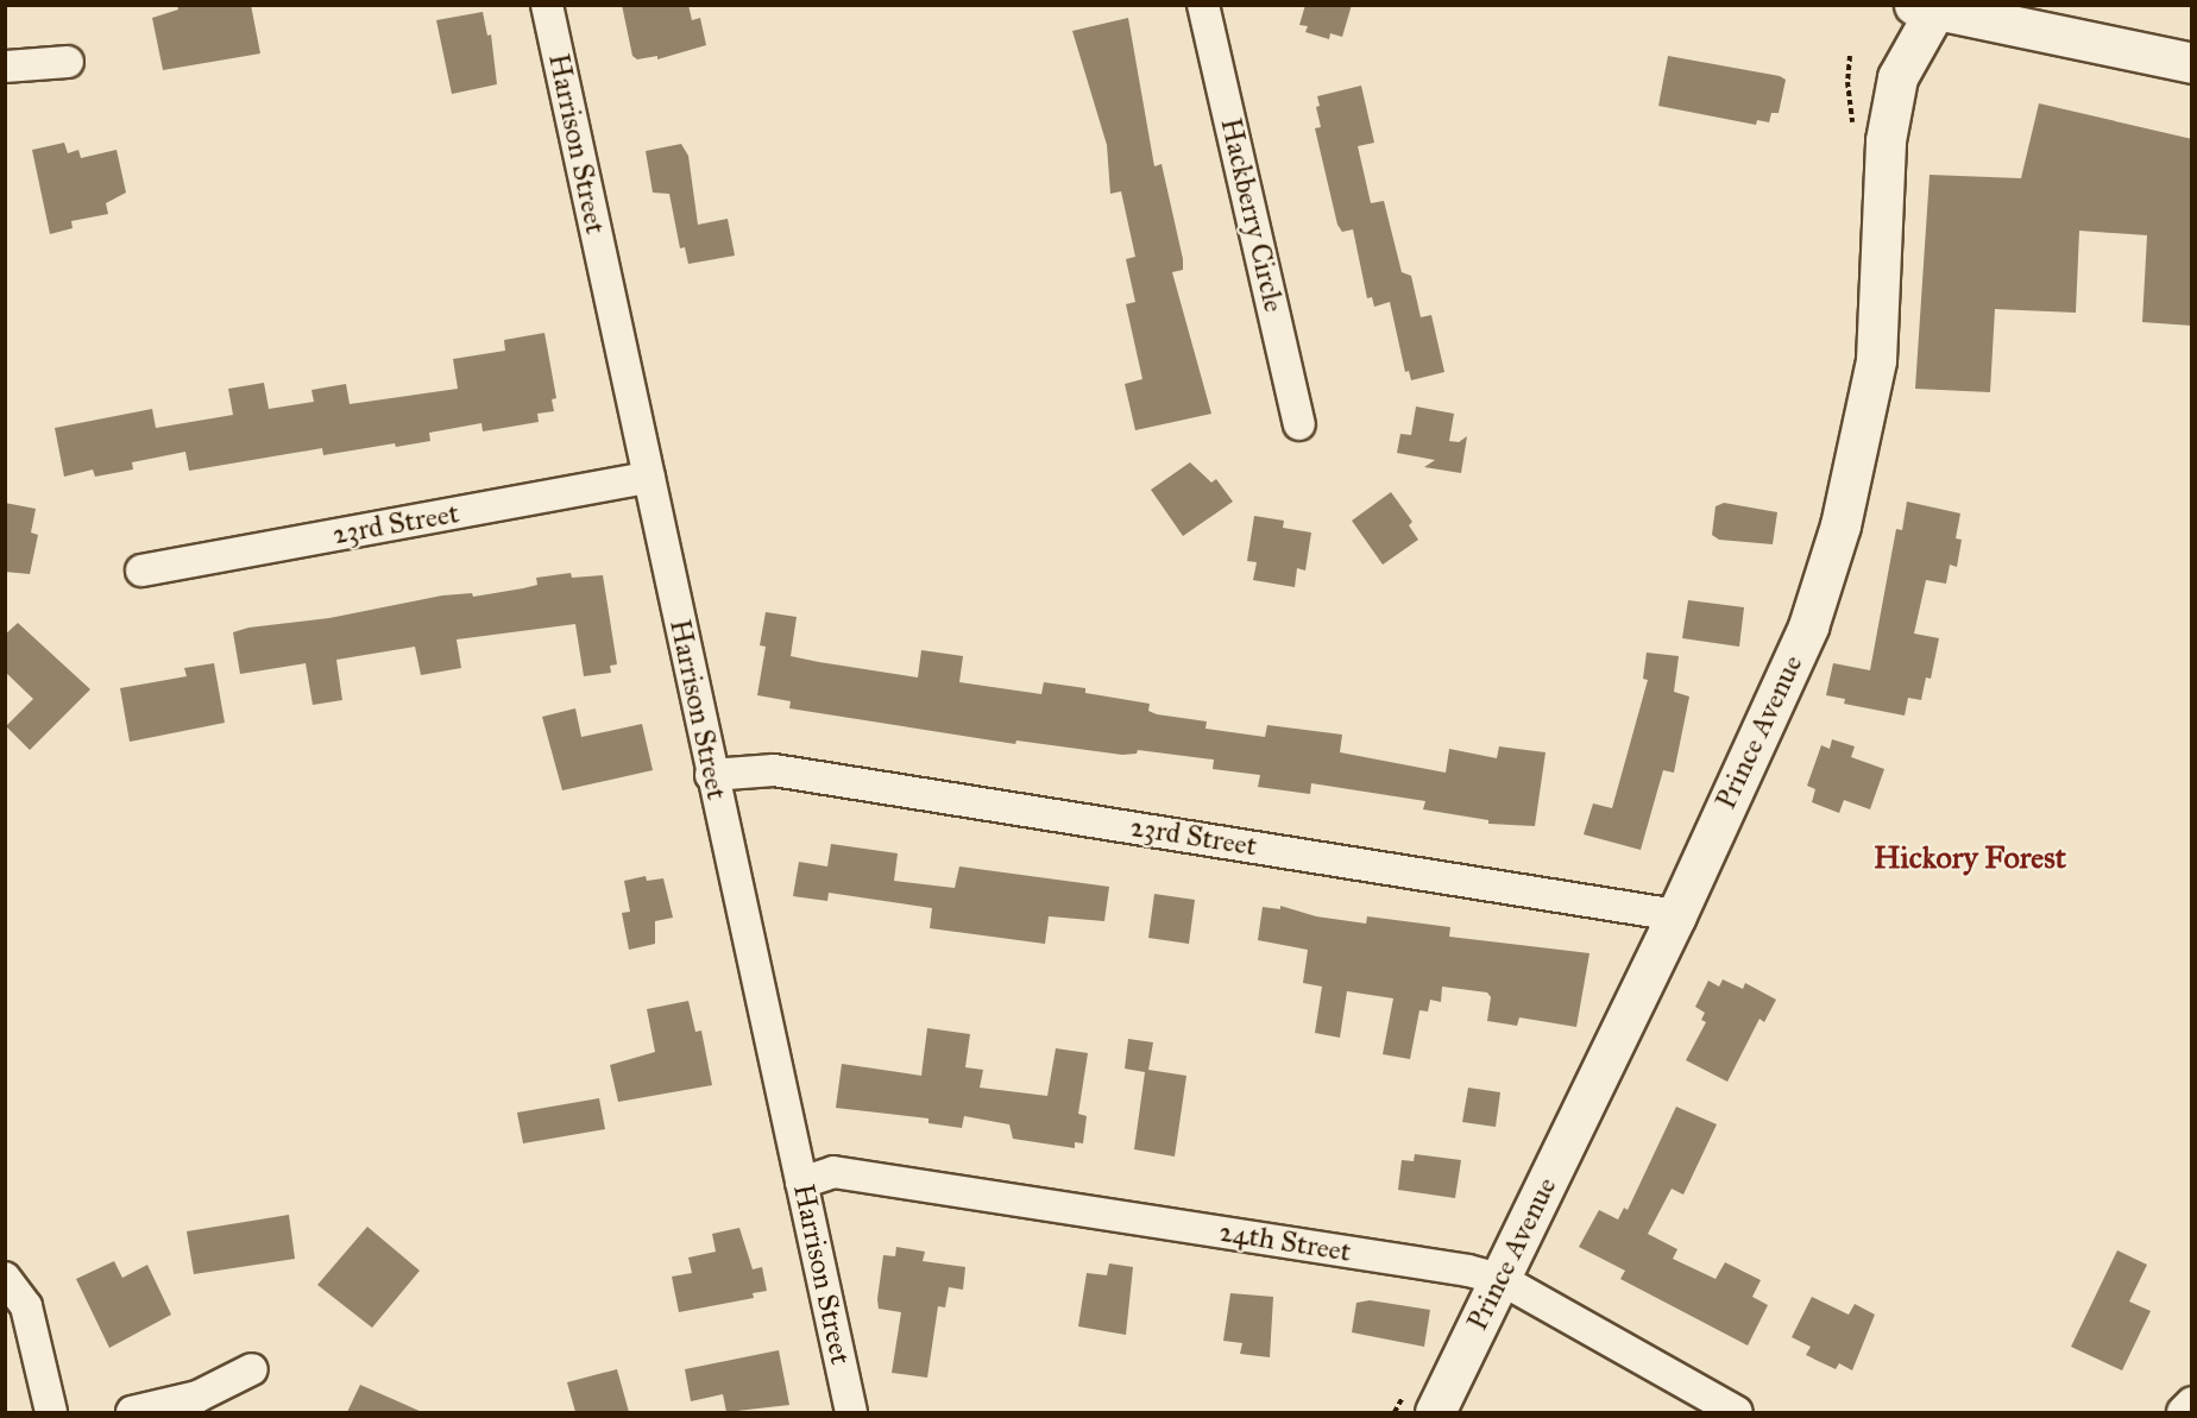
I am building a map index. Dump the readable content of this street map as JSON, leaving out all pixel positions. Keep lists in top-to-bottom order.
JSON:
{
  "streets": {
    "street": [
      "Harrison Street",
      "Hackberry Circle",
      "23rd Street",
      "Prince Avenue",
      "24th Street"
    ]
  },
  "crossings": [
    ["Harrison Street", "23rd Street"],
    ["Harrison Street", "24th Street"],
    ["23rd Street", "Prince Avenue"],
    ["Prince Avenue", "24th Street"]
  ],
  "districts": ["Hickory Forest"]
}
